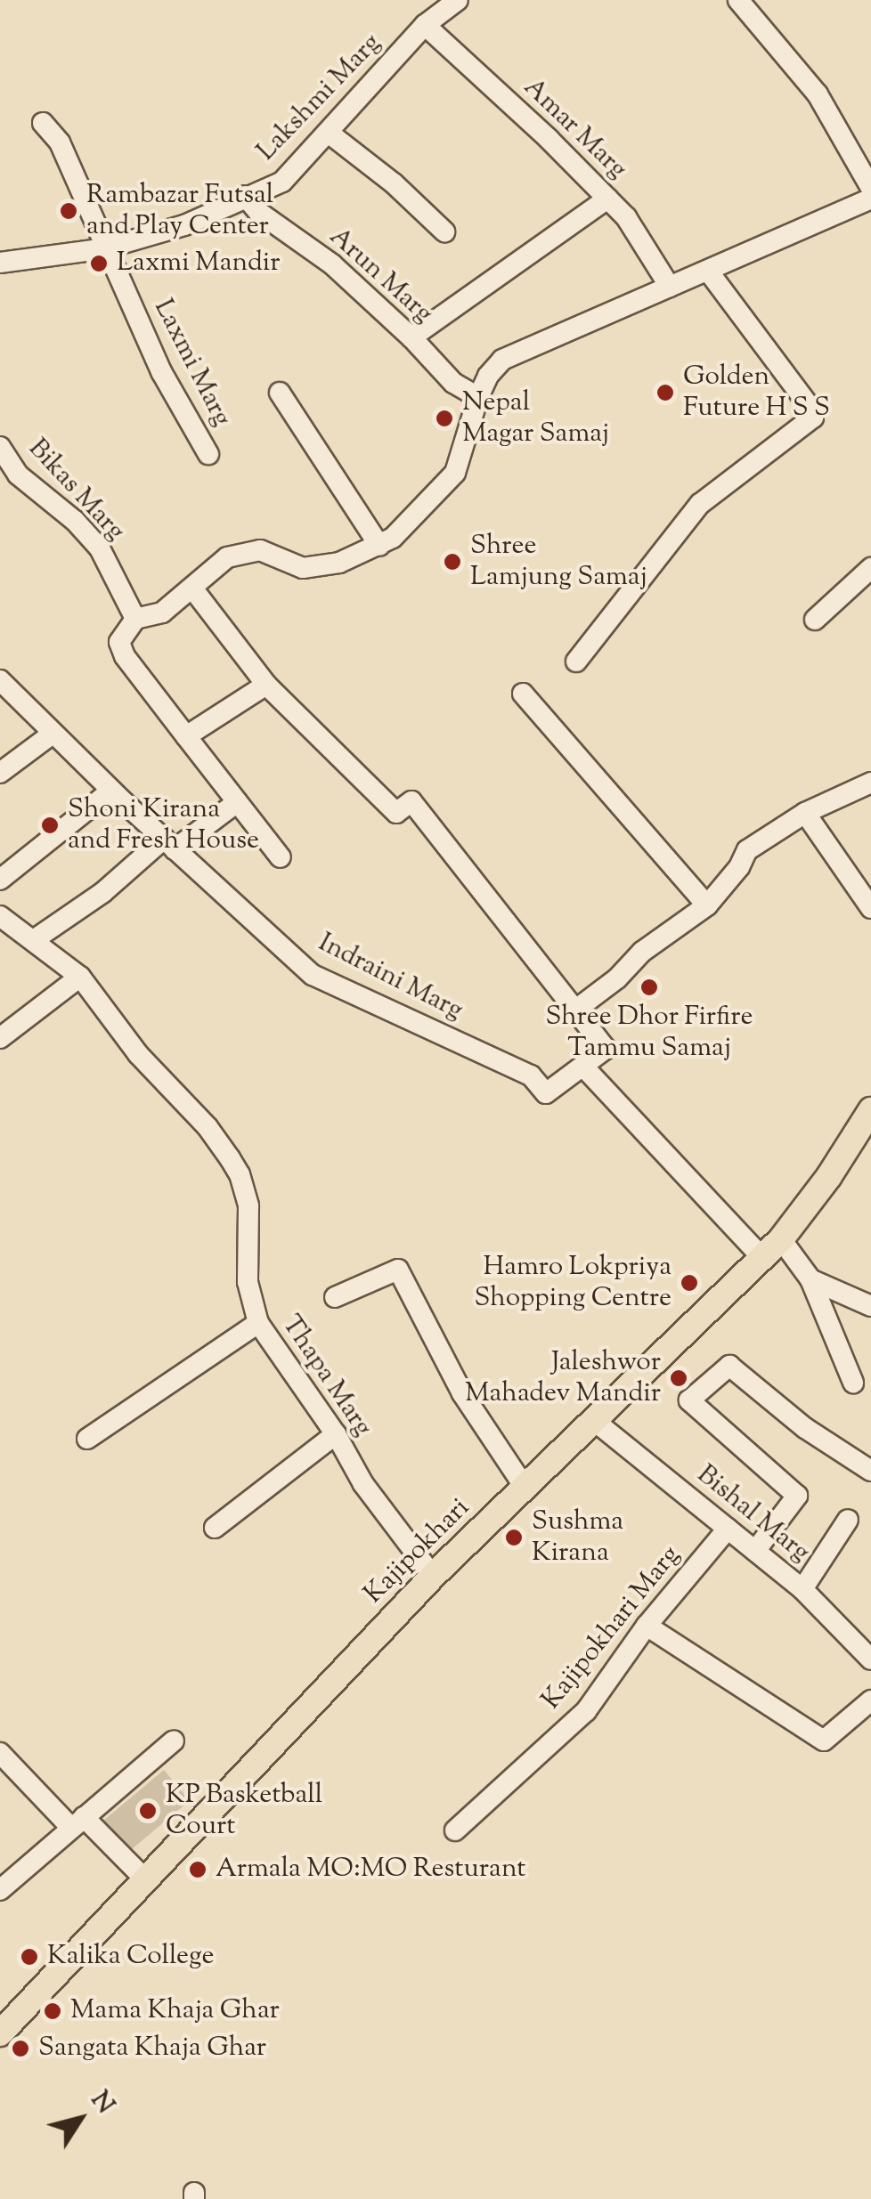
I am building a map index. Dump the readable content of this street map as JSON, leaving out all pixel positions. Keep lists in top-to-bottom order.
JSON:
{
  "streets": {
    "main road": ["Kajipokhari"],
    "street": [
      "Lakshmi Marg",
      "Amar Marg",
      "Arun Marg",
      "Laxmi Marg",
      "Bikas Marg",
      "Indraini Marg",
      "Thapa Marg",
      "Bishal Marg",
      "Kajipokhari Marg"
    ]
  },
  "crossings": [
    ["Lakshmi Marg", "Amar Marg"],
    ["Lakshmi Marg", "Arun Marg"],
    ["Lakshmi Marg", "Laxmi Marg"],
    ["Thapa Marg", "Kajipokhari"],
    ["Bishal Marg", "Kajipokhari"],
    ["Bishal Marg", "Kajipokhari Marg"]
  ],
  "places": [
    "Rambazar Futsal and Play Center",
    "Laxmi Mandir",
    "Golden Future H S S",
    "Nepal Magar Samaj",
    "Shree Lamjung Samaj",
    "Shoni Kirana and Fresh House",
    "Shree Dhor Firfire Tammu Samaj",
    "Hamro Lokpriya Shopping Centre",
    "Jaleshwor Mahadev Mandir",
    "Sushma Kirana",
    "KP Basketball Court",
    "Armala MO:MO Resturant",
    "Kalika College",
    "Mama Khaja Ghar",
    "Sangata Khaja Ghar"
  ],
  "north": "top right"
}
